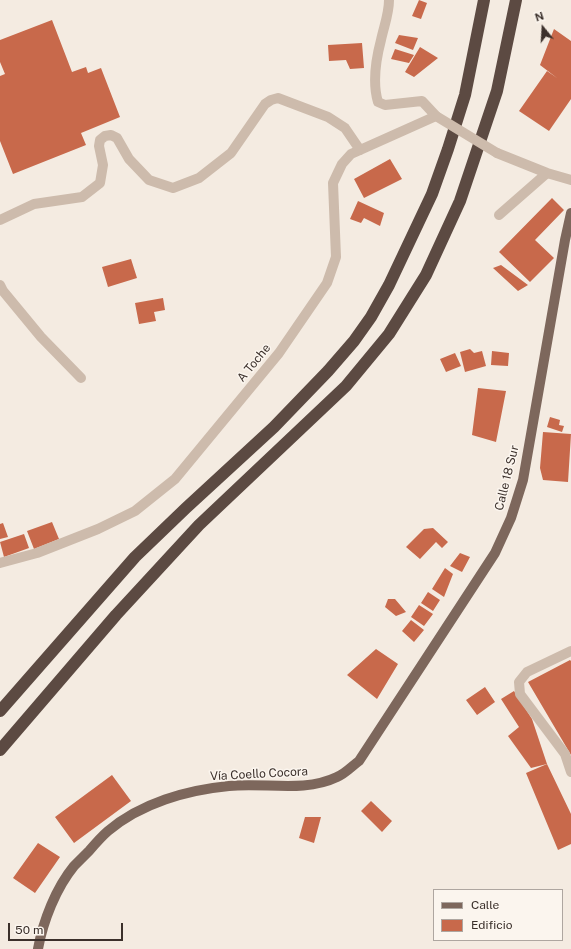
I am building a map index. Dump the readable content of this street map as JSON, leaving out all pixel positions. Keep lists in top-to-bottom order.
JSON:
{
  "streets": {
    "main road": ["Calle 18 Sur", "Vía Coello Cocora"],
    "street": ["A Toche"]
  },
  "crossings": [
    ["Calle 18 Sur", "Vía Coello Cocora"]
  ],
  "legend": ["Calle", "Edificio"],
  "scale_bar": "50 m",
  "north": "top"
}
